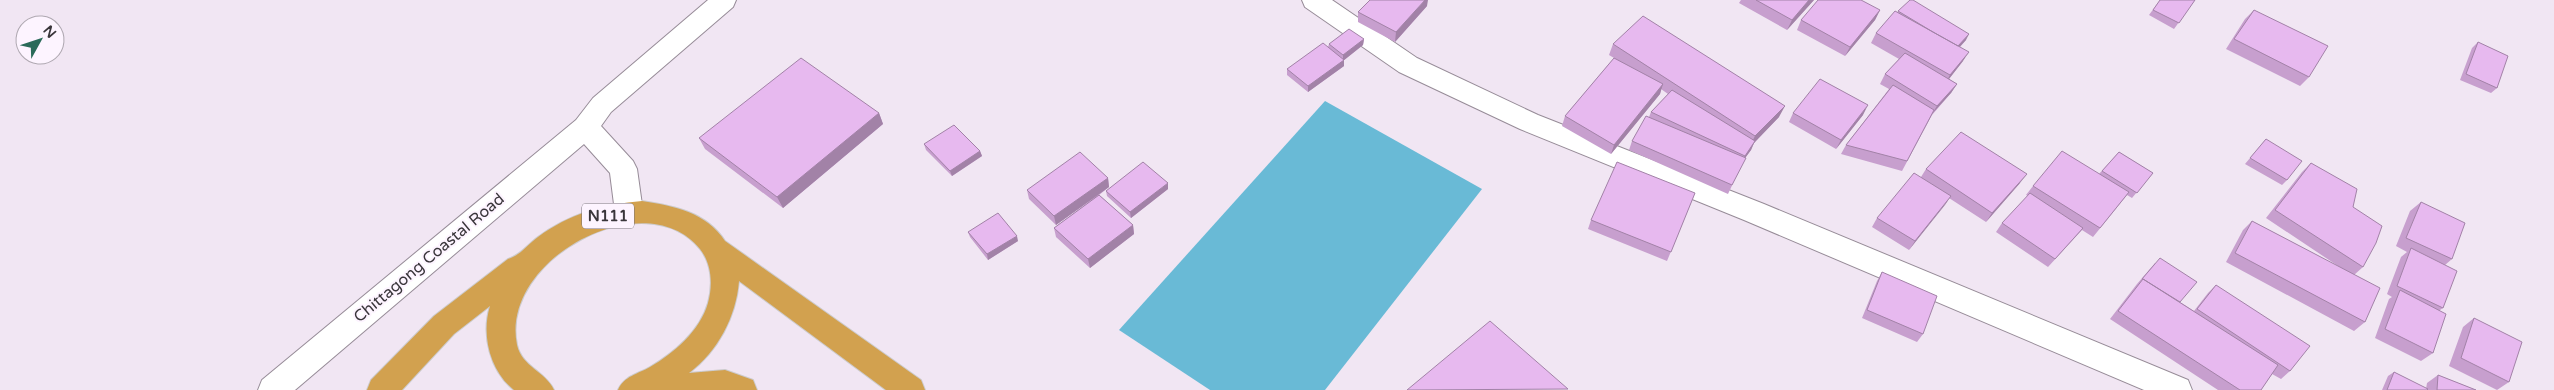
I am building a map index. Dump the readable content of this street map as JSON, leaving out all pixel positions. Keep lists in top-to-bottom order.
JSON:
{
  "streets": {
    "highway": ["N111"],
    "street": ["Chittagong Coastal Road"]
  },
  "north": "top right"
}
